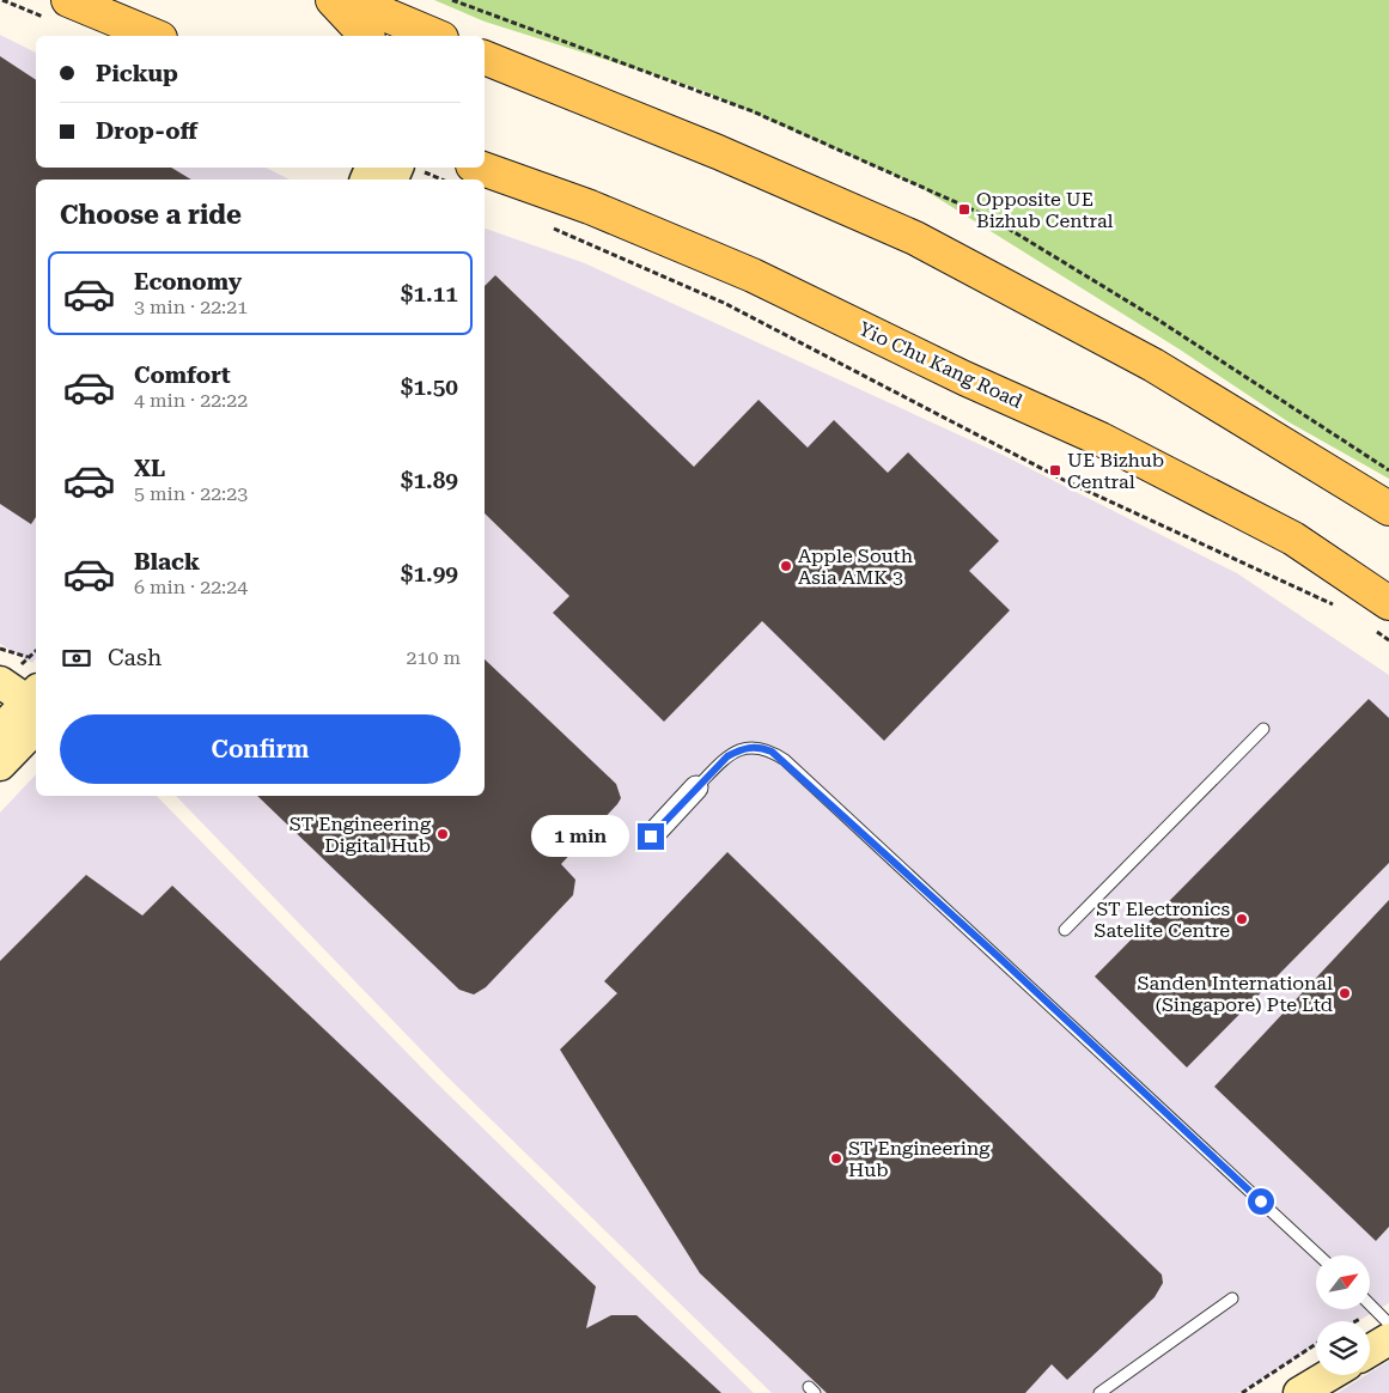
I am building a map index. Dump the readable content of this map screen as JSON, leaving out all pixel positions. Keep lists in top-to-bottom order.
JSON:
{
  "streets": {
    "main road": ["Yio Chu Kang Road"]
  },
  "places": {
    "transit": ["Opposite UE Bizhub Central", "UE Bizhub Central"],
    "other": [
      "Apple South Asia AMK 3",
      "ST Engineering Digital Hub",
      "ST Electronics Satelite Centre",
      "Sanden International (Singapore) Pte Ltd",
      "ST Engineering Hub"
    ]
  },
  "north": "top right",
  "page": {
    "banner": ["Pickup", "Drop-off"],
    "heading": "Choose a ride",
    "list": [
      {
        "name": "Economy",
        "note": "3 min · 22:21",
        "value": "$1.11"
      },
      {
        "name": "Comfort",
        "note": "4 min · 22:22",
        "value": "$1.50"
      },
      {
        "name": "XL",
        "note": "5 min · 22:23",
        "value": "$1.89"
      },
      {
        "name": "Black",
        "note": "6 min · 22:24",
        "value": "$1.99"
      }
    ],
    "pay": ["Cash", "210 m"],
    "buttons": "Confirm",
    "bubble": "1 min"
  }
}
